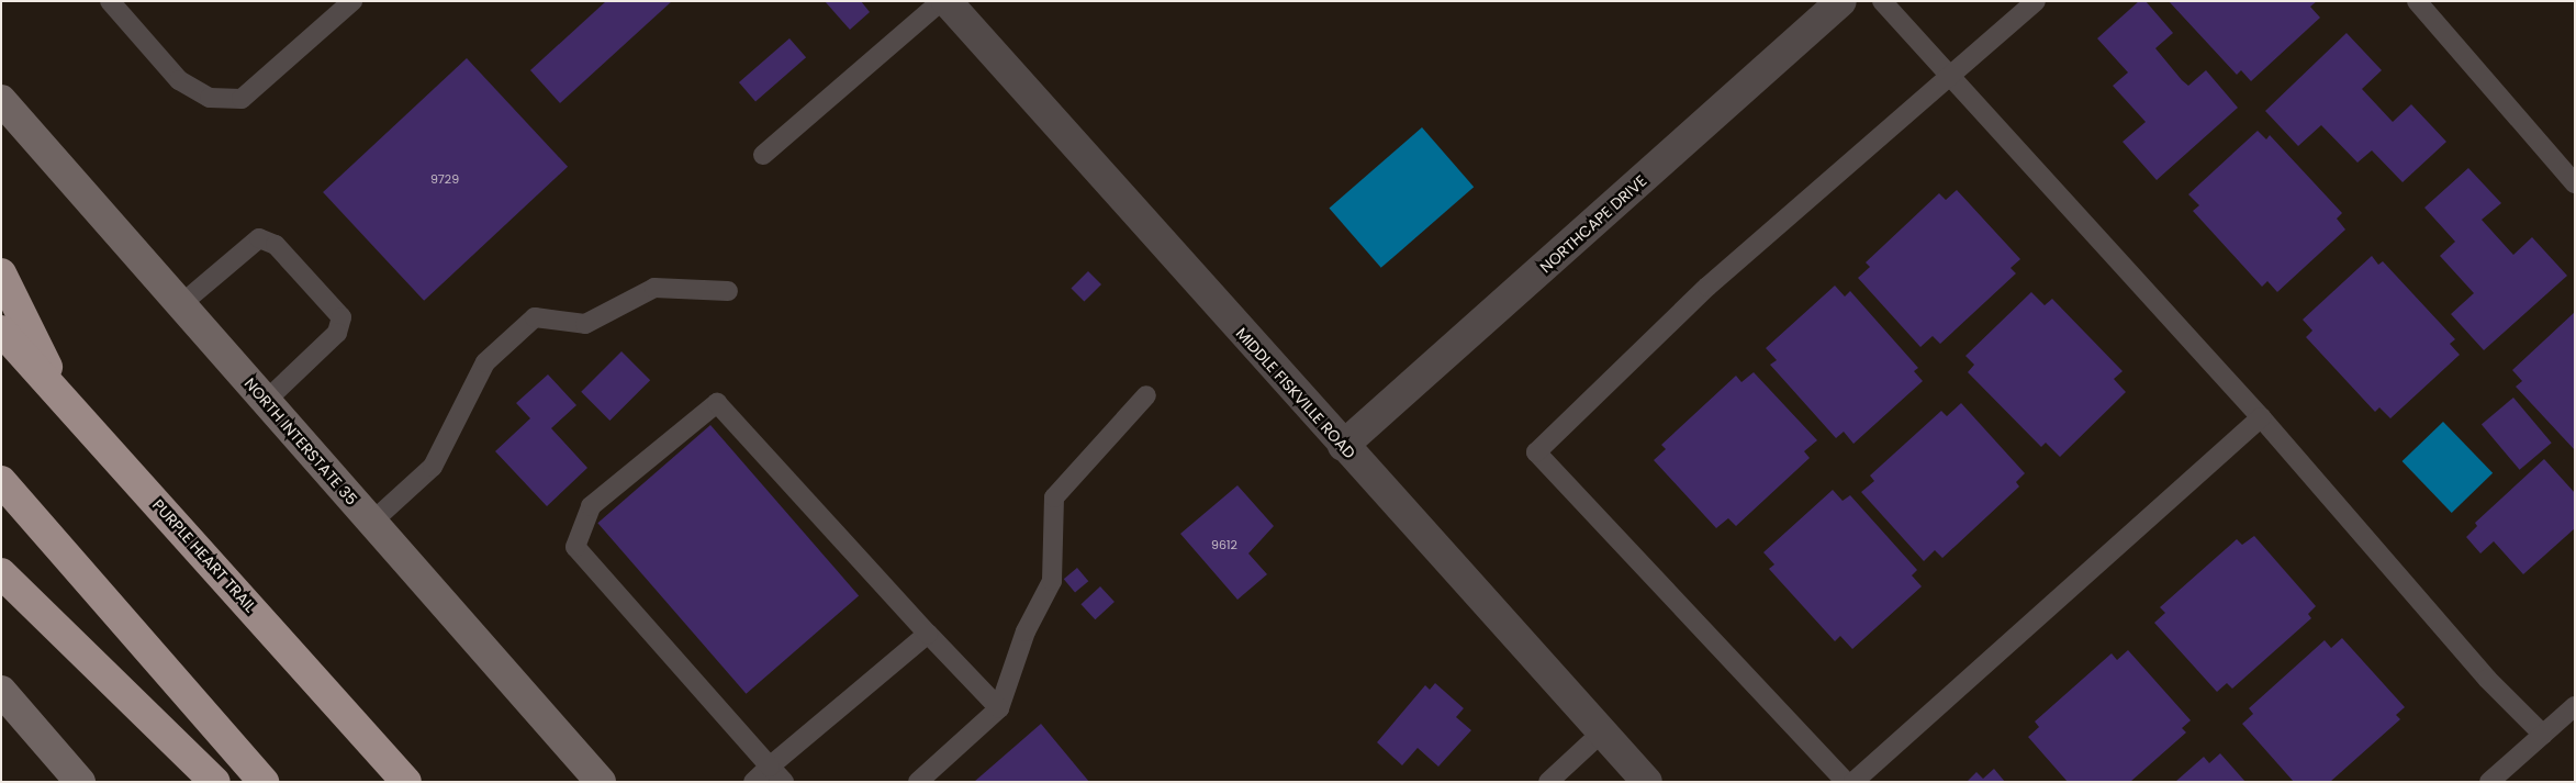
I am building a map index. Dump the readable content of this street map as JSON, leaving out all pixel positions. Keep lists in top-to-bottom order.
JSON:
{
  "streets": {
    "highway": ["PURPLE HEART TRAIL"],
    "main road": ["NORTH INTERSTATE 35"],
    "street": ["NORTHCAPE DRIVE", "MIDDLE FISKVILLE ROAD"]
  },
  "crossings": [
    ["NORTHCAPE DRIVE", "MIDDLE FISKVILLE ROAD"]
  ],
  "house_numbers": ["9729", "9612"]
}
